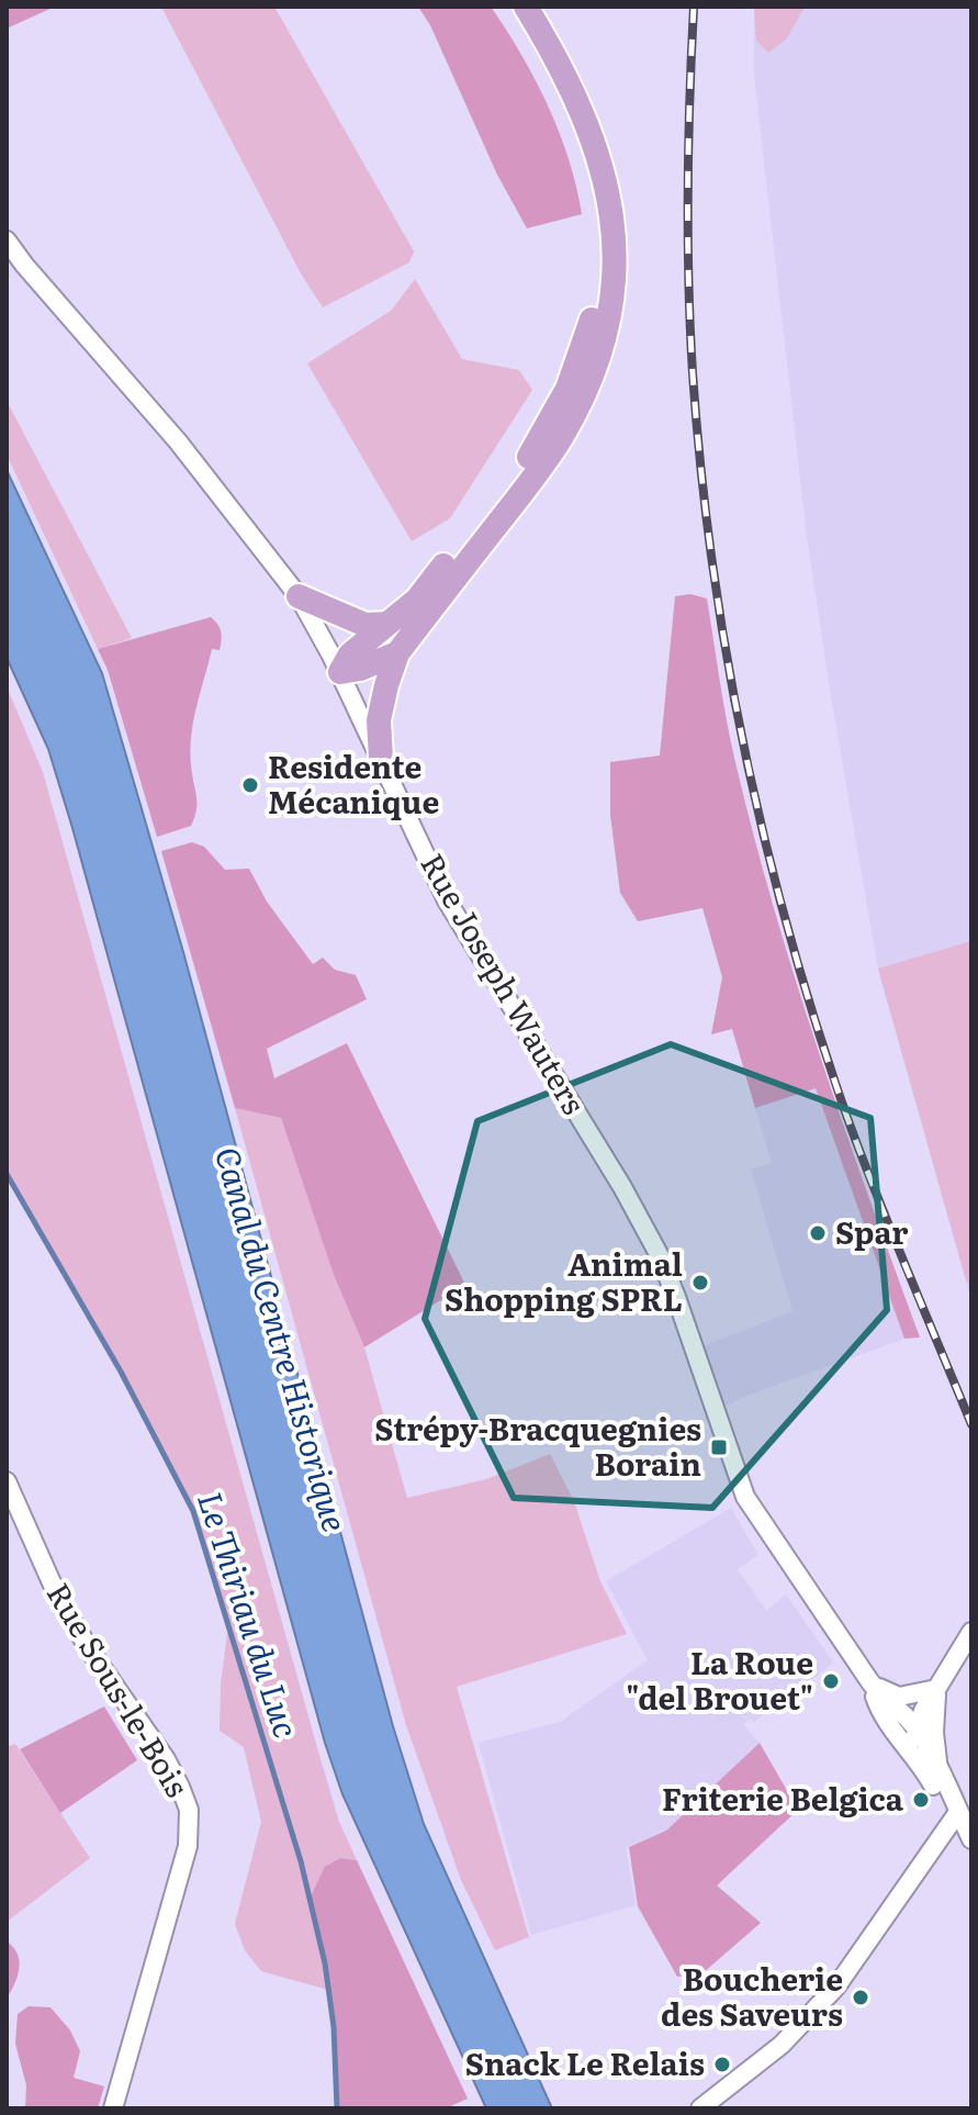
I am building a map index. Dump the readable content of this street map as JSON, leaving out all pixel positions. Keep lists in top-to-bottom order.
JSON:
{
  "streets": {
    "street": ["Rue Joseph Wauters", "Rue Sous-le-Bois"]
  },
  "water": ["Canal du Centre Historique", "Le Thiriau du Luc"],
  "places": {
    "other": [
      "Residente Mécanique",
      "Spar",
      "Animal Shopping SPRL",
      "La Roue \"del Brouet\"",
      "Friterie Belgica",
      "Boucherie des Saveurs",
      "Snack Le Relais"
    ],
    "transit": ["Strépy-Bracquegnies Borain"]
  }
}
